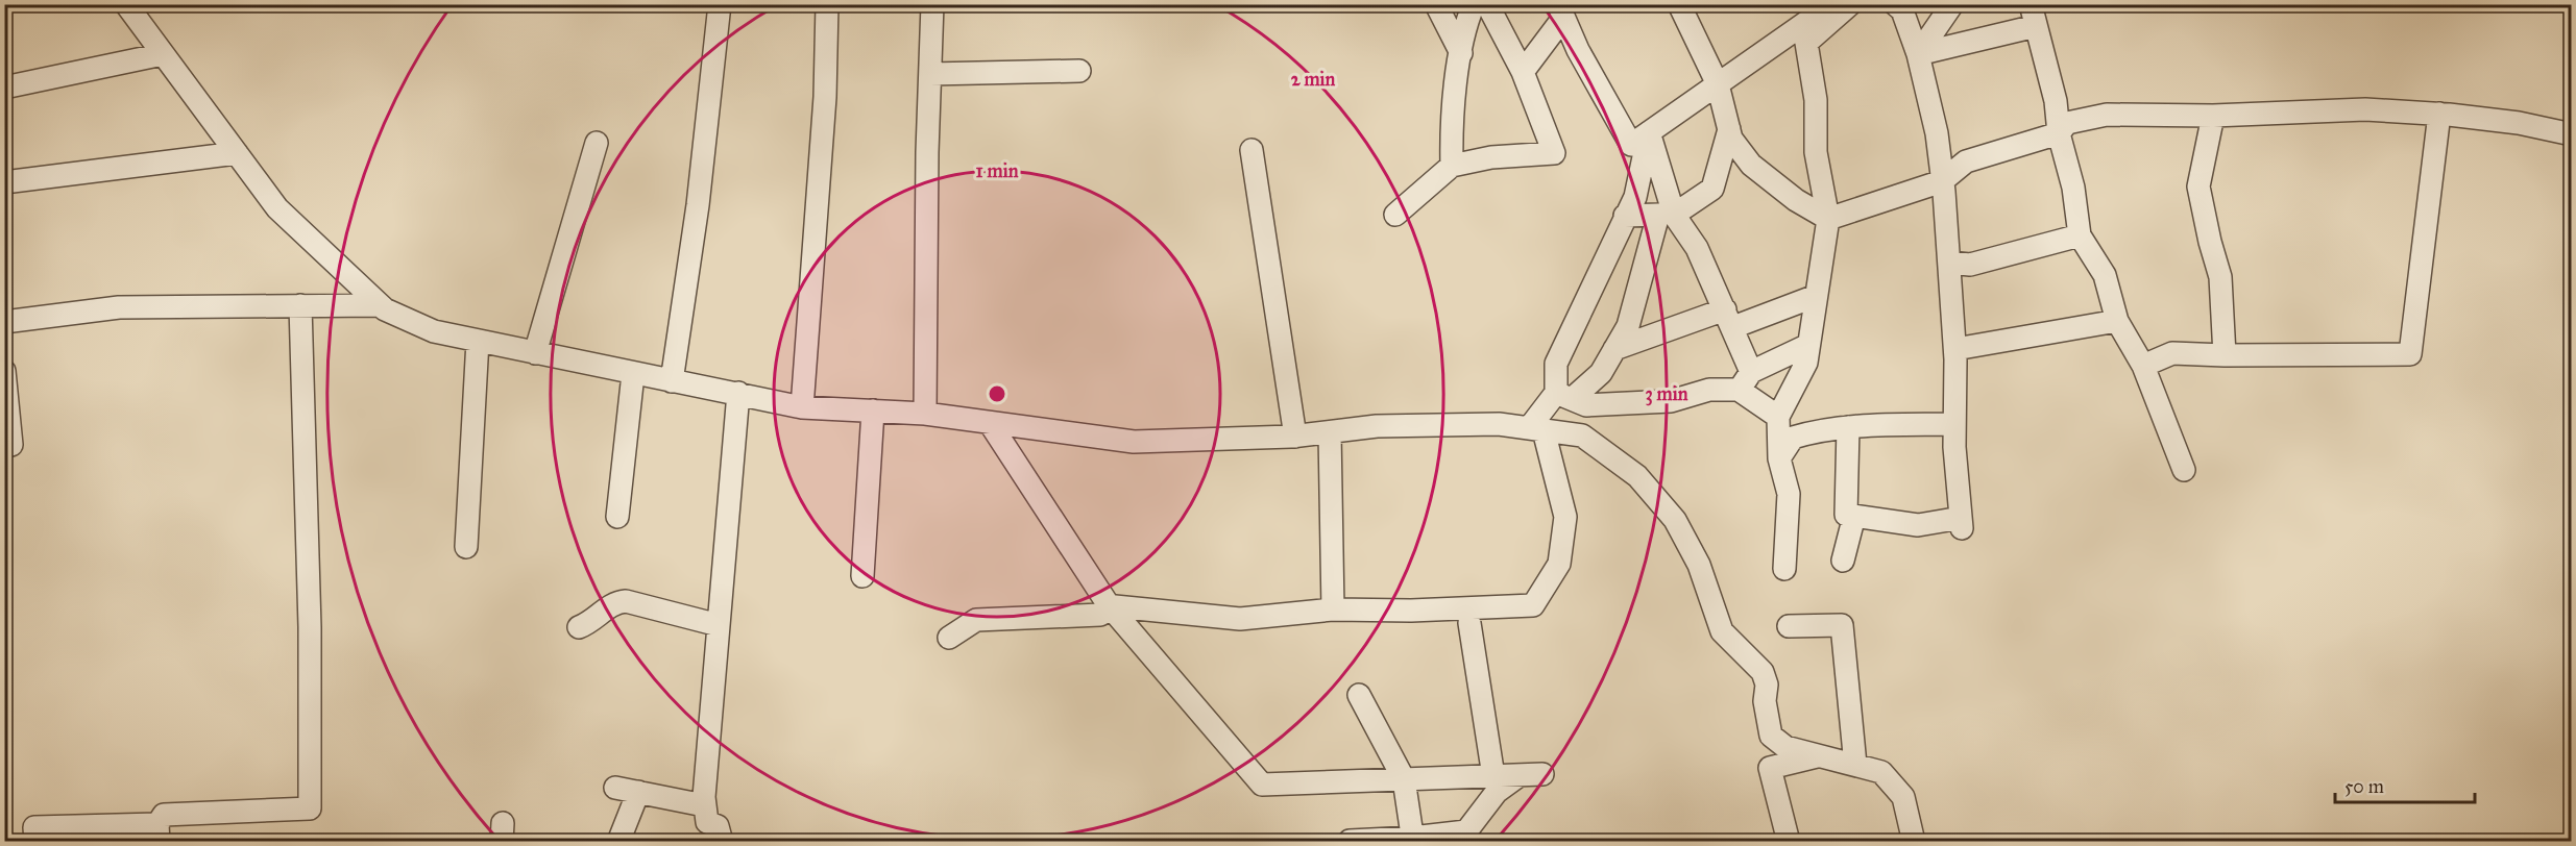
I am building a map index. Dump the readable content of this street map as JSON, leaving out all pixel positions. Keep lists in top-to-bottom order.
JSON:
{
  "scale_bar": "50 m",
  "rings": ["2 min", "1 min", "3 min"]
}
